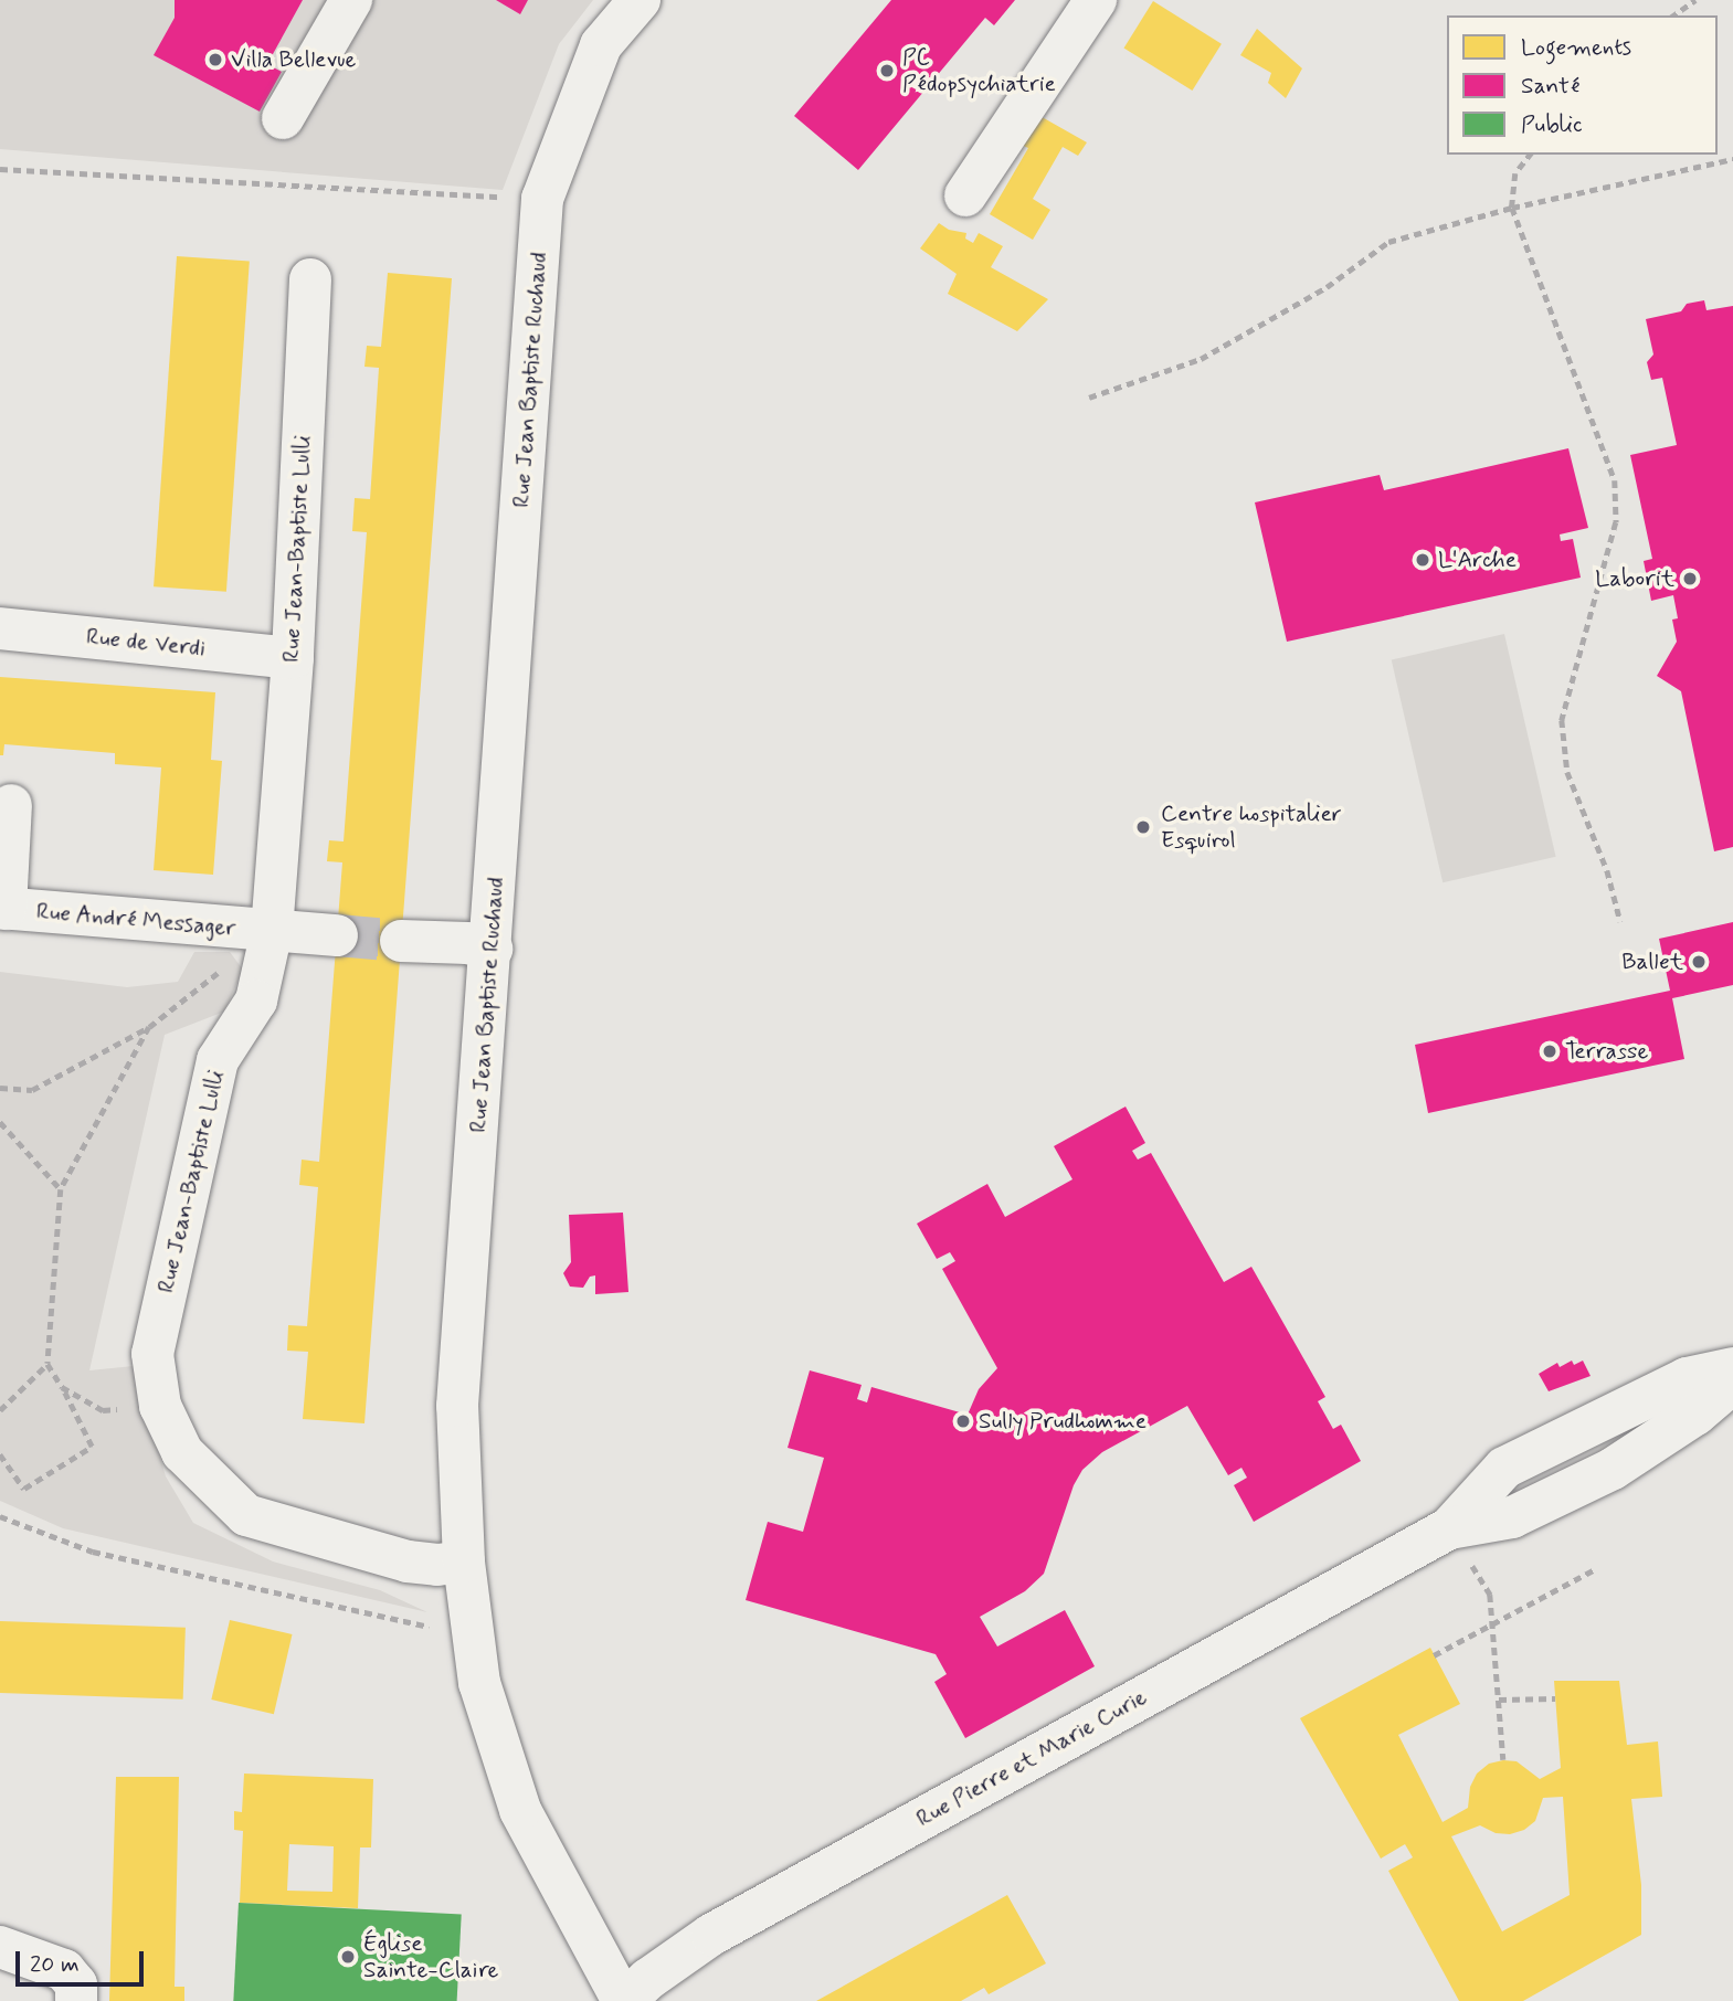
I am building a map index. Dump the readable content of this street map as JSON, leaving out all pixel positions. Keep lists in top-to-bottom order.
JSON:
{
  "streets": {
    "main road": [
      "Rue Jean Baptiste Ruchaud",
      "Rue Jean-Baptiste Lulli",
      "Rue de Verdi",
      "Rue André Messager",
      "Rue Pierre et Marie Curie"
    ]
  },
  "crossings": [
    ["Rue Jean Baptiste Ruchaud", "Rue Jean-Baptiste Lulli"],
    ["Rue Jean Baptiste Ruchaud", "Rue Pierre et Marie Curie"],
    ["Rue Jean-Baptiste Lulli", "Rue de Verdi"],
    ["Rue Jean-Baptiste Lulli", "Rue André Messager"]
  ],
  "places": [
    "Villa Bellevue",
    "PC Pédopsychiatrie",
    "L'Arche",
    "Laborit",
    "Centre hospitalier Esquirol",
    "Ballet",
    "Terrasse",
    "Sully Prudhomme",
    "Église Sainte-Claire"
  ],
  "legend": ["Logements", "Santé", "Public"],
  "scale_bar": "20 m"
}
